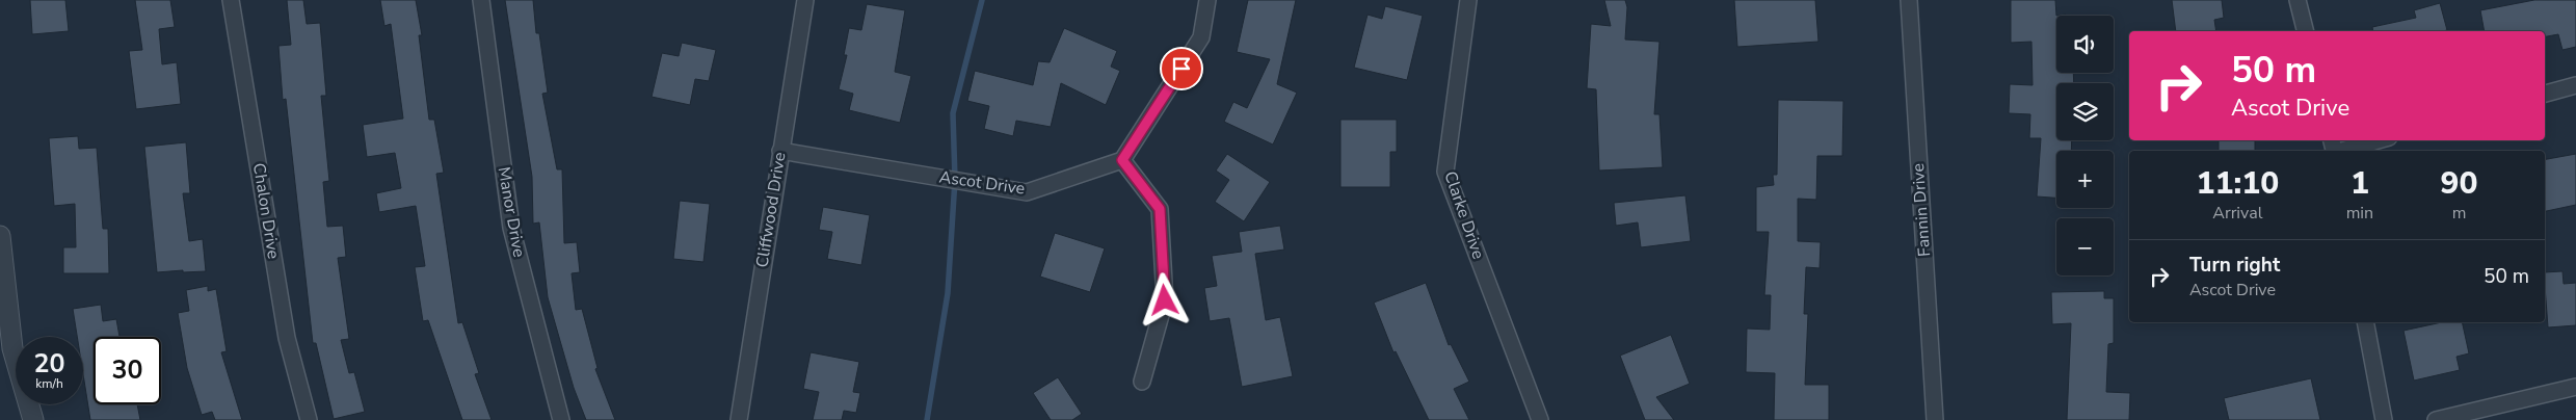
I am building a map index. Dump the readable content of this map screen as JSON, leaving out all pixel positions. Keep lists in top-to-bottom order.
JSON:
{
  "streets": {
    "street": [
      "Ascot Drive",
      "Cliffwood Drive",
      "Fannin Drive",
      "Chalon Drive",
      "Manor Drive",
      "Clarke Drive"
    ]
  },
  "crossings": [
    ["Ascot Drive", "Cliffwood Drive"]
  ],
  "page": {
    "map_buttons": ["+", "−"],
    "turn": ["50 m", "Ascot Drive"],
    "eta": [
      "11:10",
      "Arrival",
      "1",
      "min",
      "90",
      "m"
    ],
    "list": [
      {
        "name": "Turn right",
        "note": "Ascot Drive",
        "value": "50 m"
      }
    ],
    "speed": "20 km/h",
    "limit": "30"
  }
}
